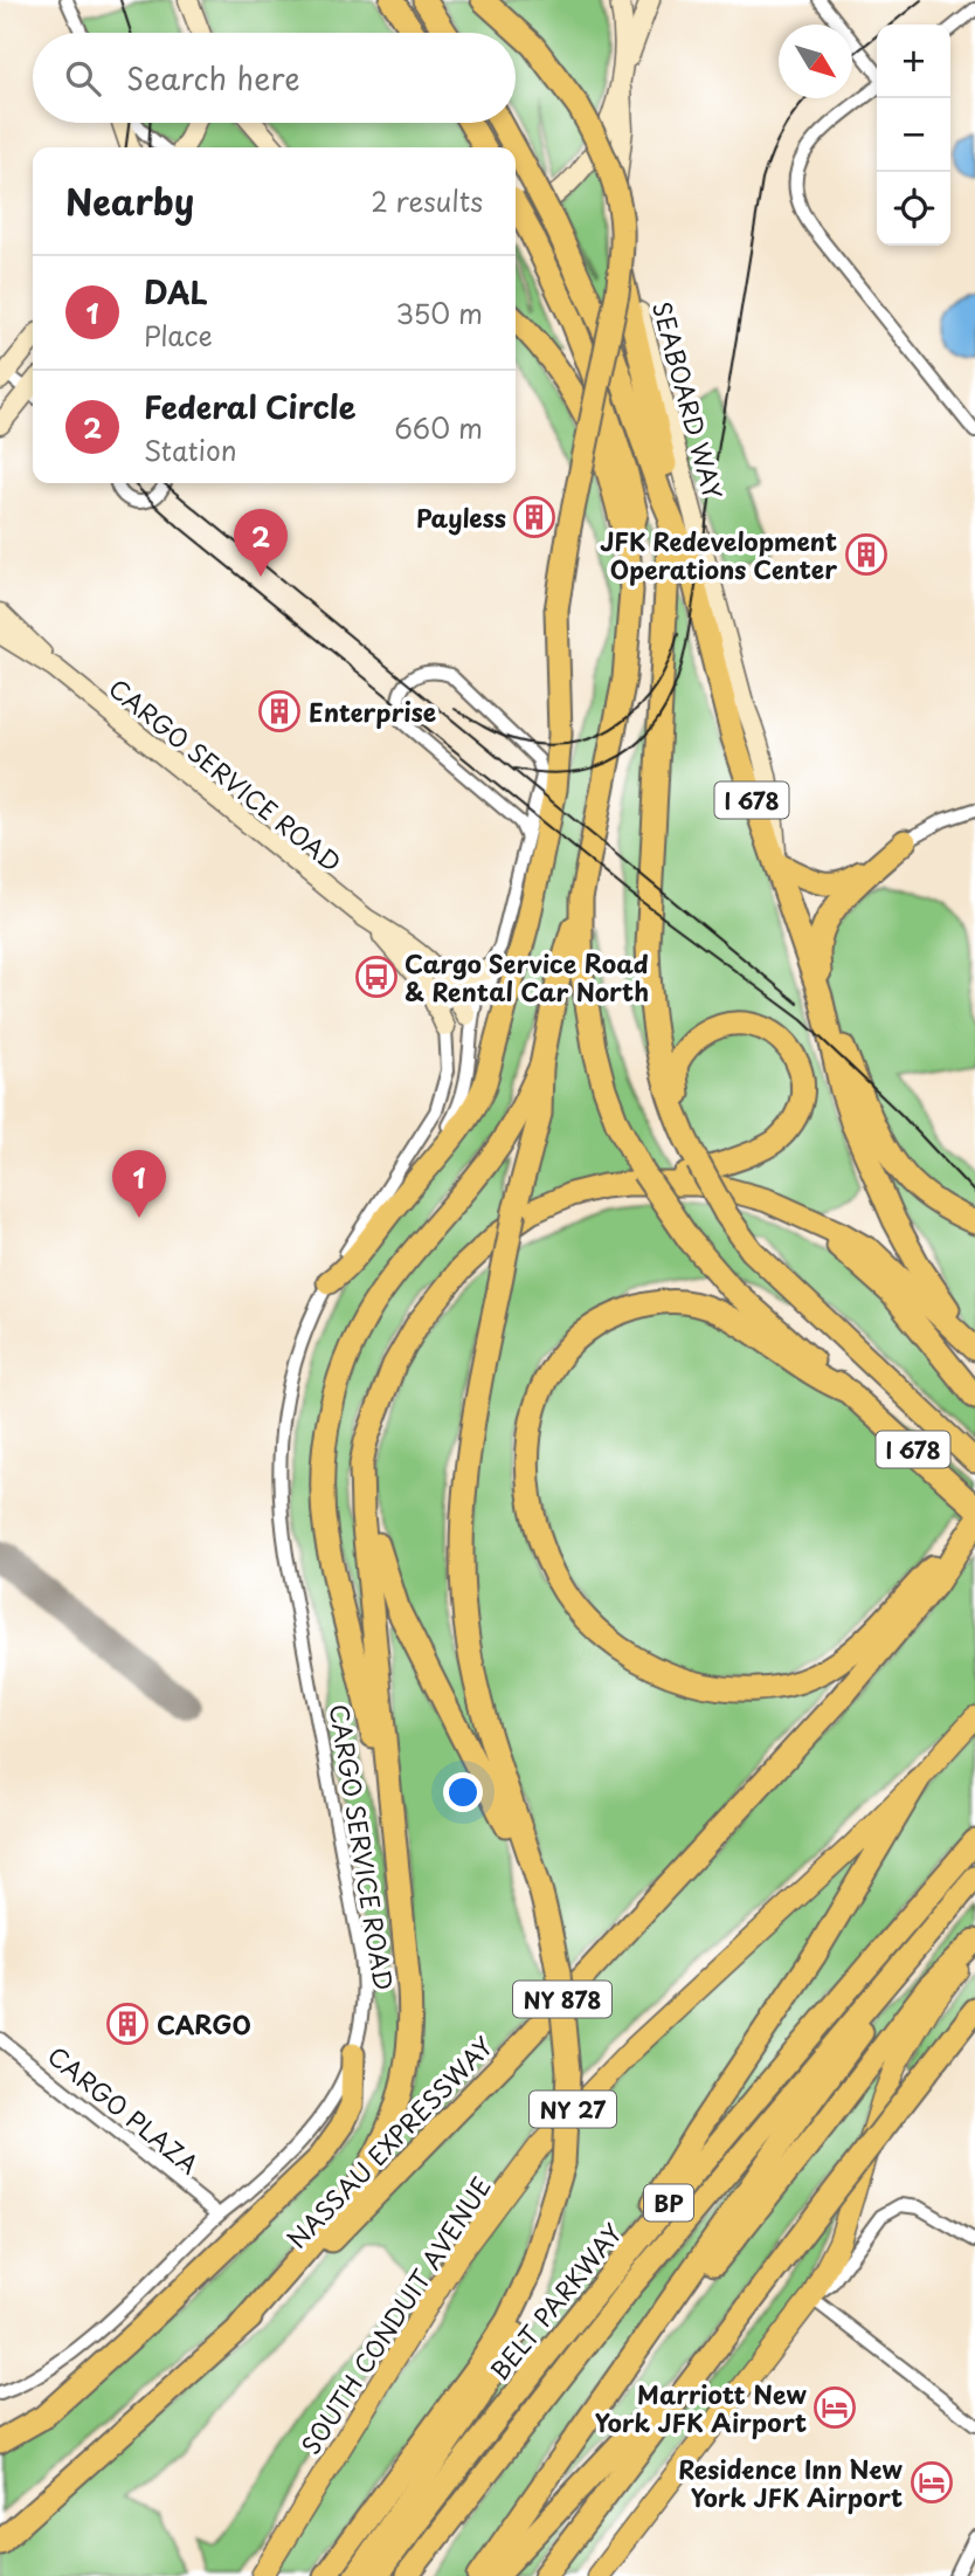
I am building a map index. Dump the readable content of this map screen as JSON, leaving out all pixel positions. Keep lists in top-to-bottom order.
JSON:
{
  "streets": {
    "highway": [
      "I 678",
      "NY 878",
      "NASSAU EXPRESSWAY",
      "BP",
      "BELT PARKWAY"
    ],
    "main road": ["NY 27", "SOUTH CONDUIT AVENUE"],
    "street": ["SEABOARD WAY", "CARGO SERVICE ROAD", "CARGO PLAZA"]
  },
  "crossings": [
    ["SEABOARD WAY", "I 678"],
    ["CARGO SERVICE ROAD", "CARGO PLAZA"],
    ["I 678", "NASSAU EXPRESSWAY"]
  ],
  "places": {
    "building": [
      "Payless",
      "JFK Redevelopment Operations Center",
      "Enterprise",
      "CARGO"
    ],
    "bus stop": ["Cargo Service Road & Rental Car North"],
    "hotel": ["Marriott New York JFK Airport", "Residence Inn New York JFK Airport"]
  },
  "north": "bottom right",
  "page": {
    "map_buttons": ["+", "−"],
    "search": "Search here",
    "heading": ["Nearby", "2 results"],
    "list": [
      {
        "mark": "1",
        "name": "DAL",
        "note": "Place",
        "value": "350 m"
      },
      {
        "mark": "2",
        "name": "Federal Circle",
        "note": "Station",
        "value": "660 m"
      }
    ],
    "pins": ["2", "1"]
  }
}
